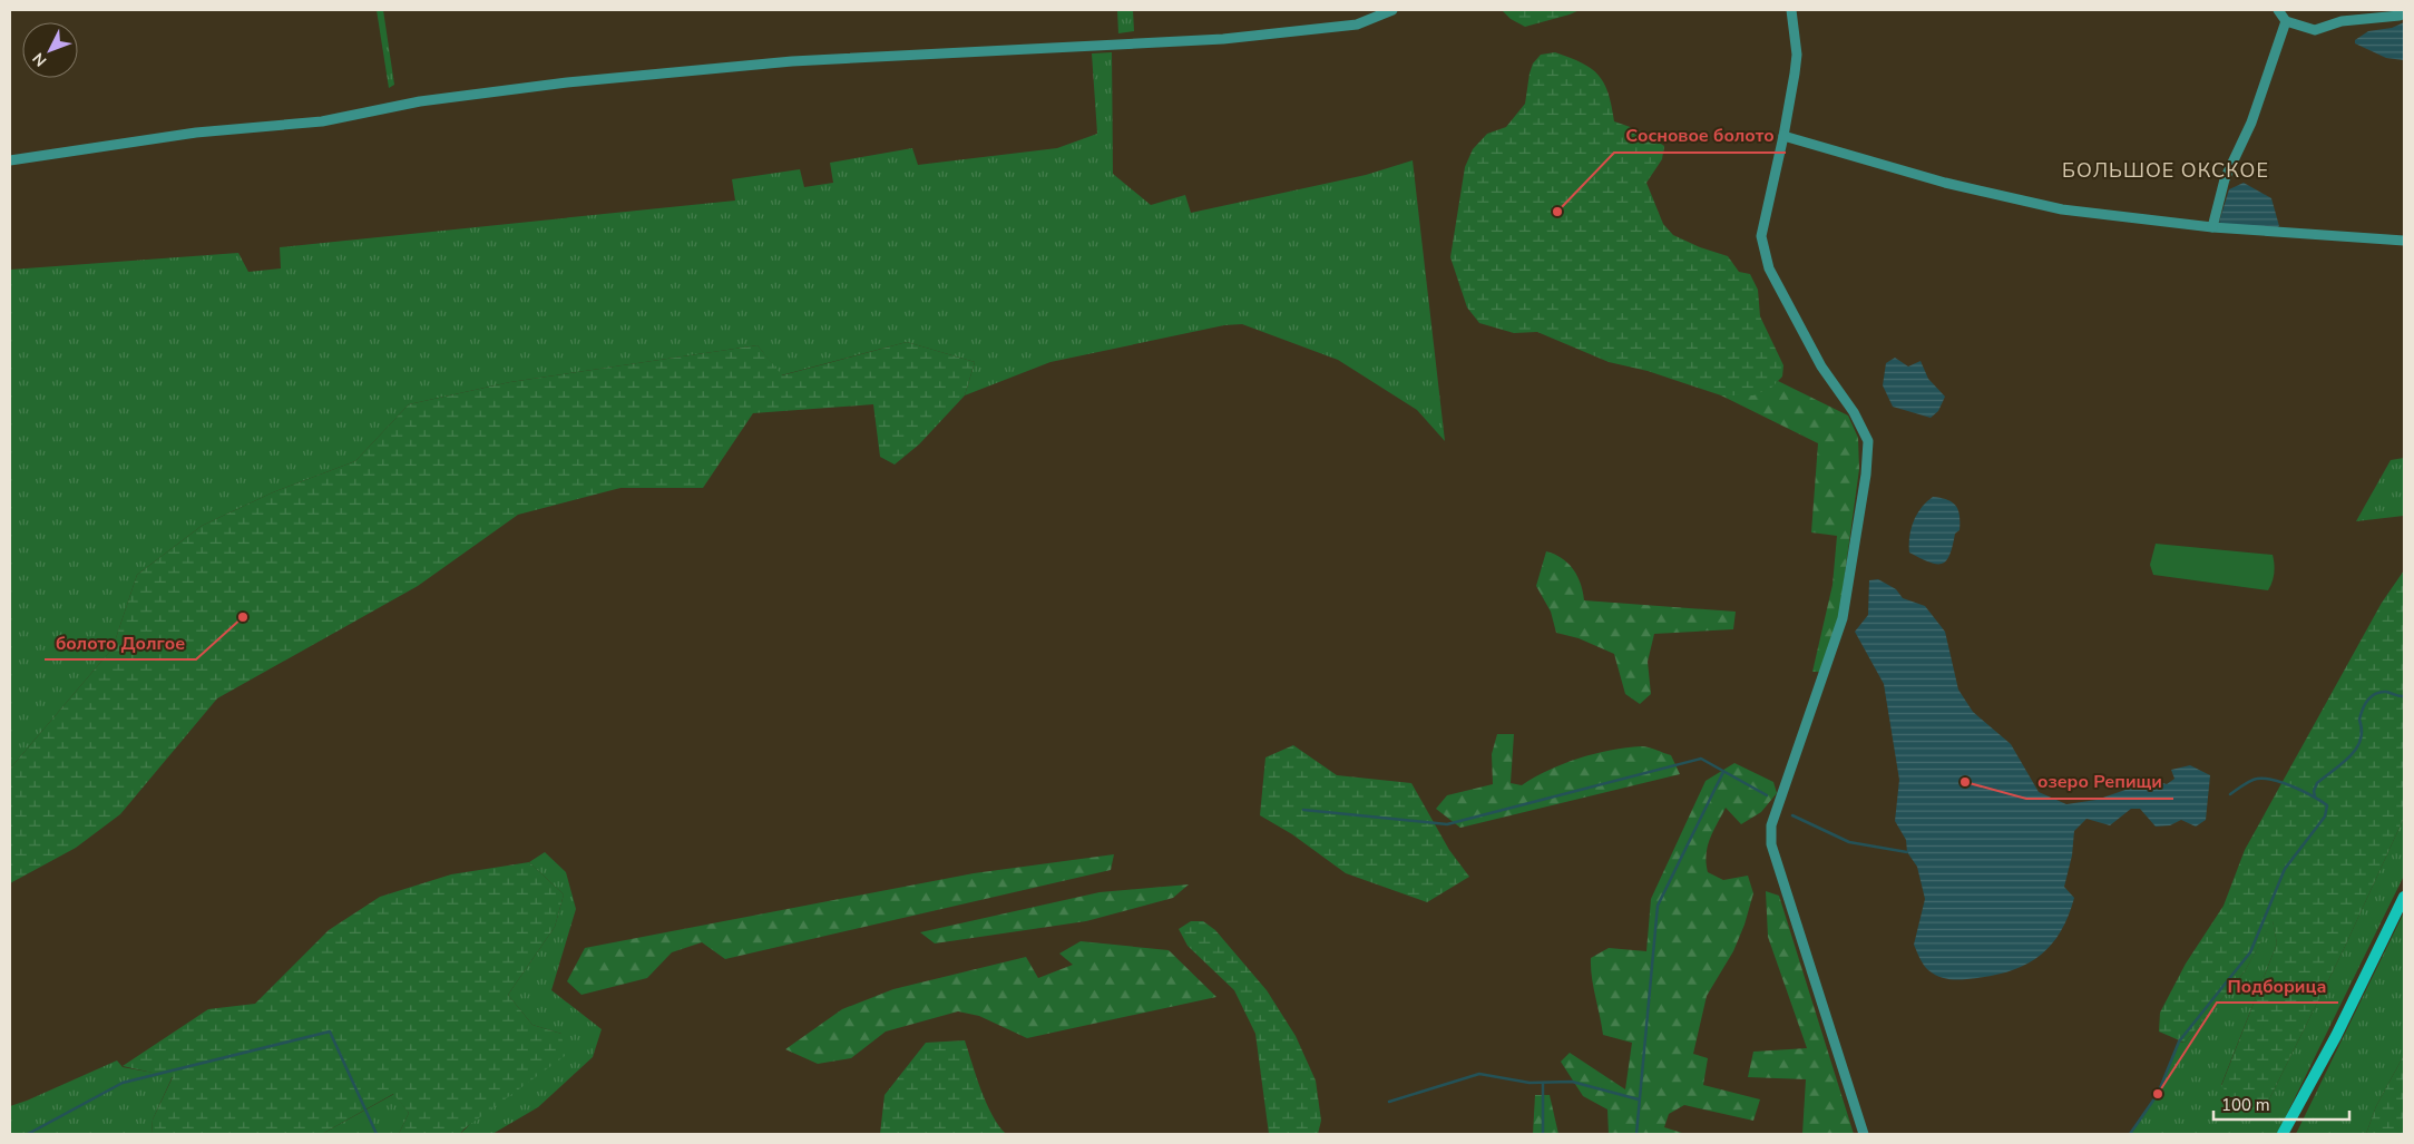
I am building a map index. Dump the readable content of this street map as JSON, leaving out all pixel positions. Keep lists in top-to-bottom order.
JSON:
{
  "districts": ["БОЛЬШОЕ ОКСКОЕ"],
  "places": [
    "Сосновое болото",
    "болото Долгое",
    "озеро Репищи",
    "Подборица"
  ],
  "scale_bar": "100 m",
  "north": "bottom left"
}
